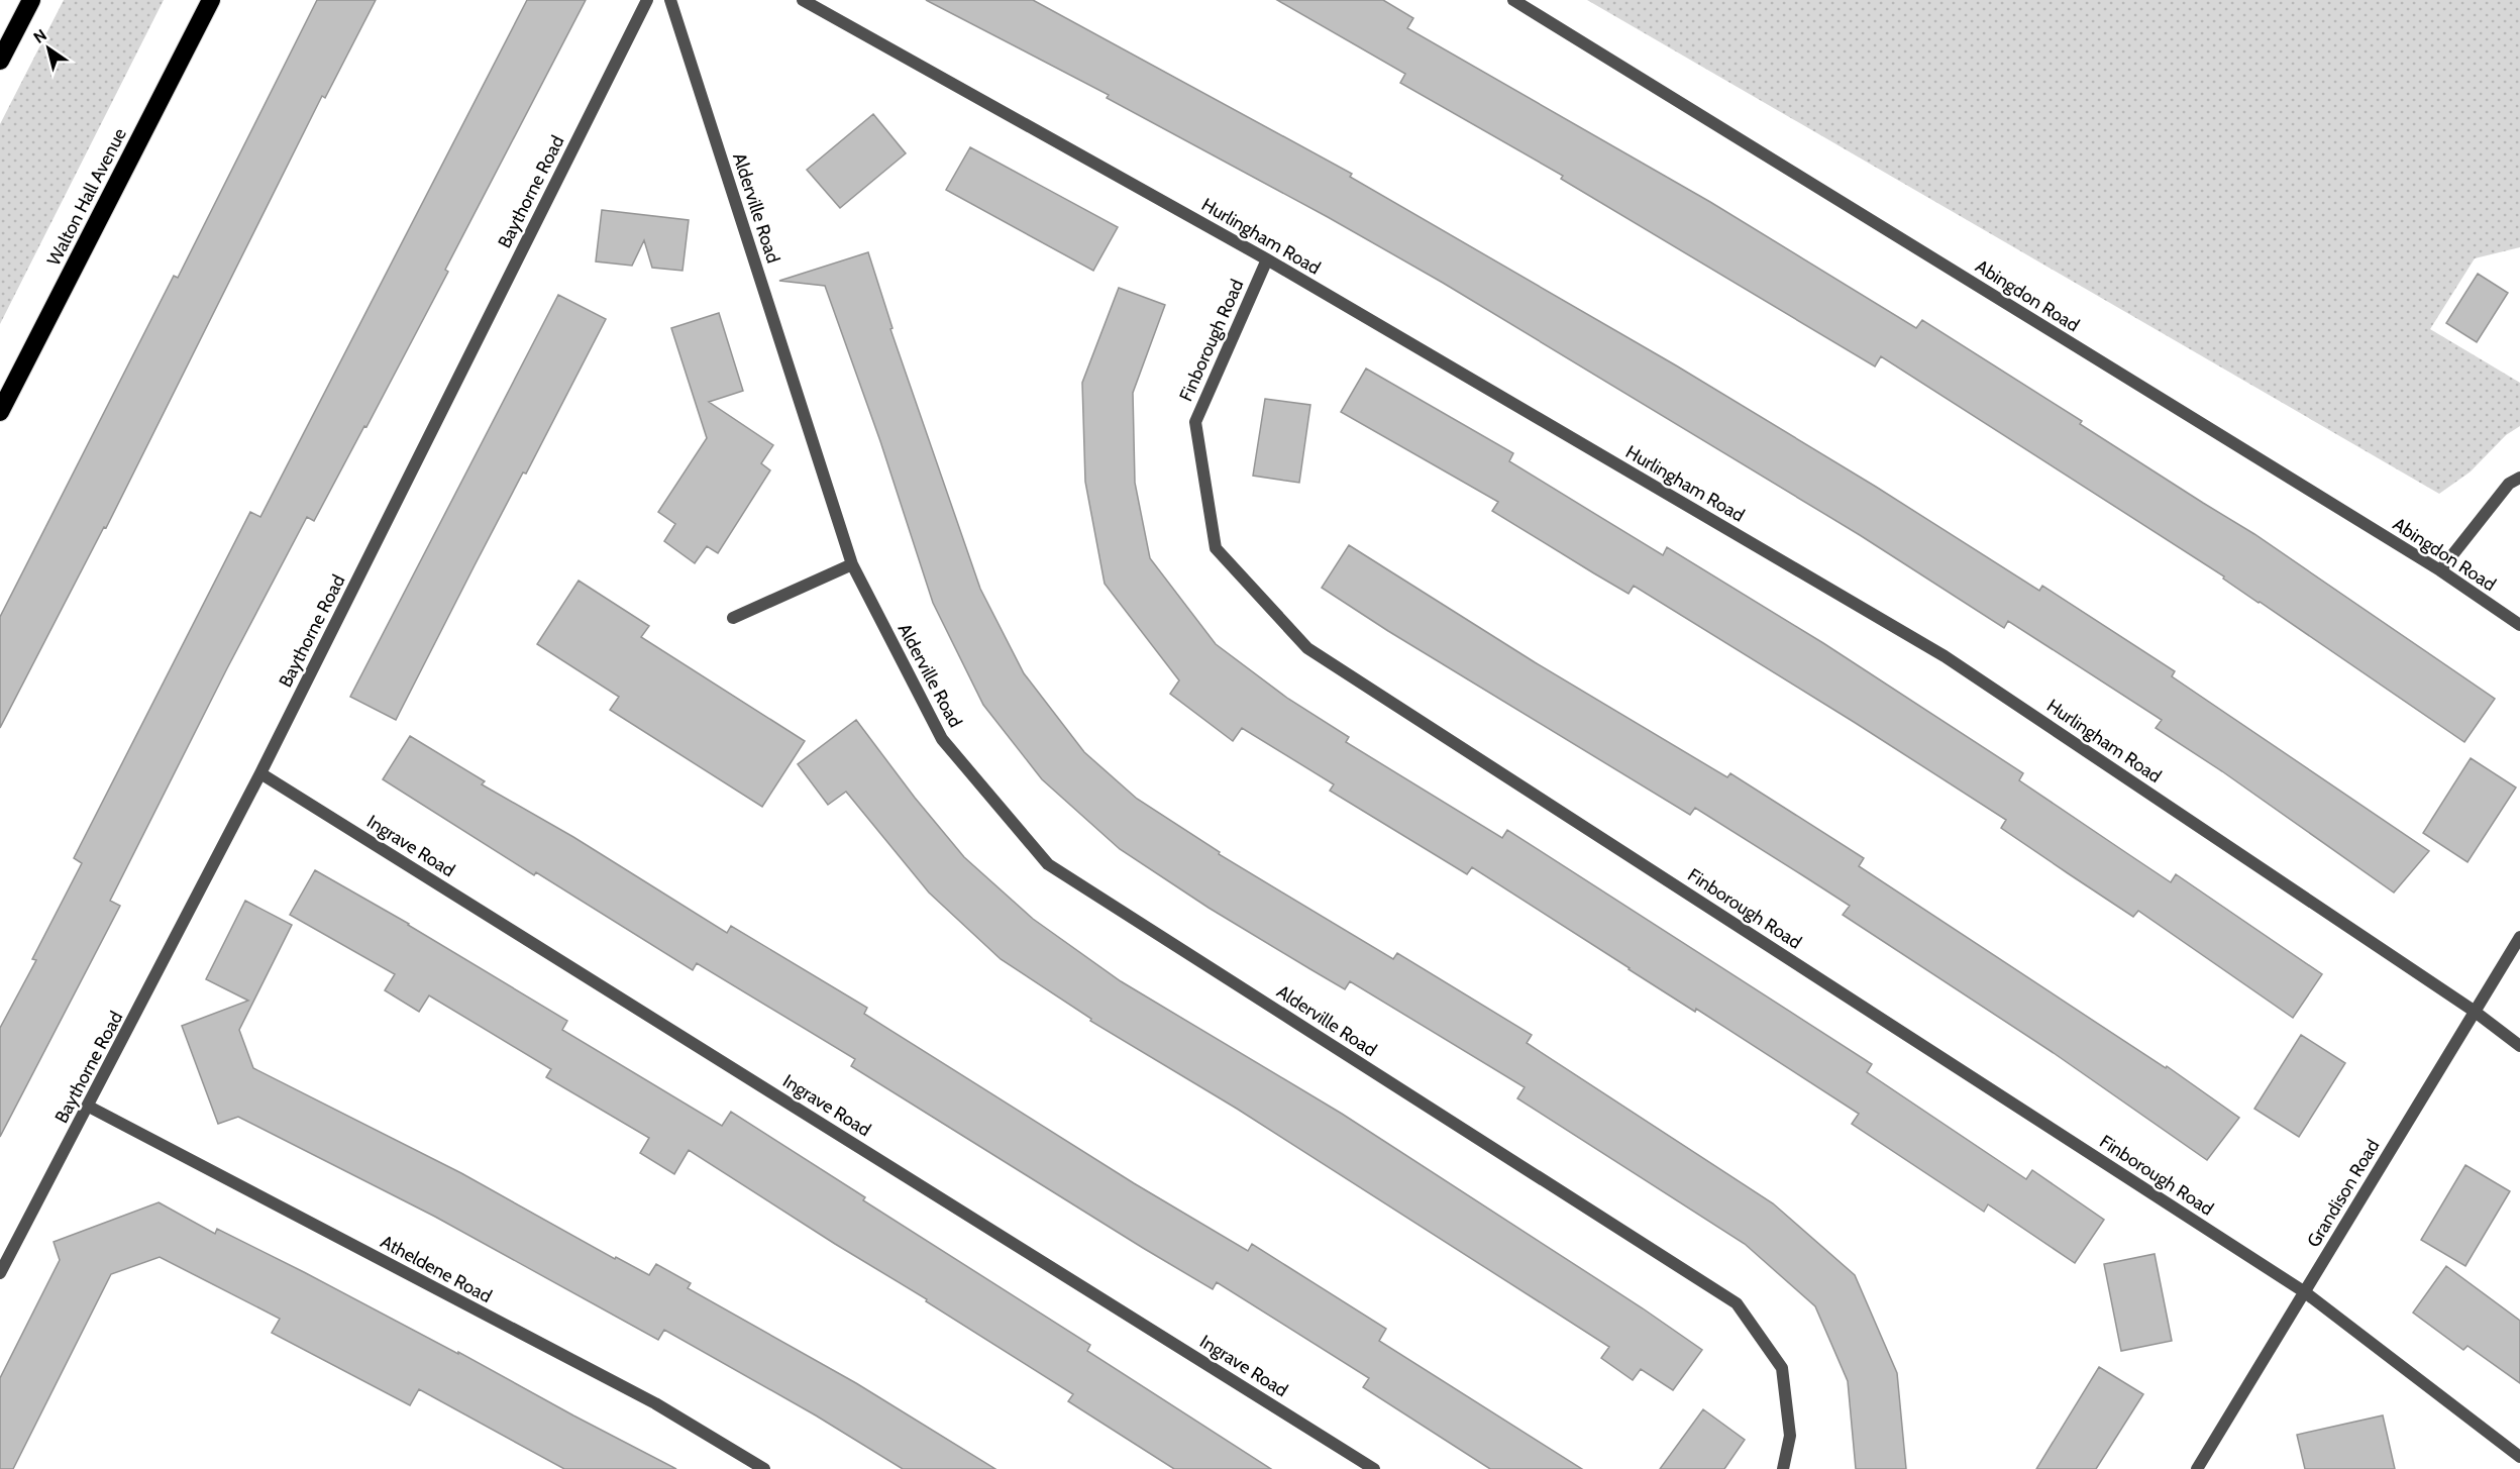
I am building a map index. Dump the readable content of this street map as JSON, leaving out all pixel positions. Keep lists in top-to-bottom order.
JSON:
{
  "streets": {
    "highway": ["Walton Hall Avenue"],
    "street": [
      "Baythorne Road",
      "Alderville Road",
      "Hurlingham Road",
      "Abingdon Road",
      "Finborough Road",
      "Ingrave Road",
      "Grandison Road",
      "Atheldene Road"
    ]
  },
  "crossings": [
    ["Baythorne Road", "Ingrave Road"],
    ["Baythorne Road", "Atheldene Road"],
    ["Hurlingham Road", "Finborough Road"],
    ["Hurlingham Road", "Grandison Road"],
    ["Finborough Road", "Grandison Road"]
  ],
  "north": "top left"
}
